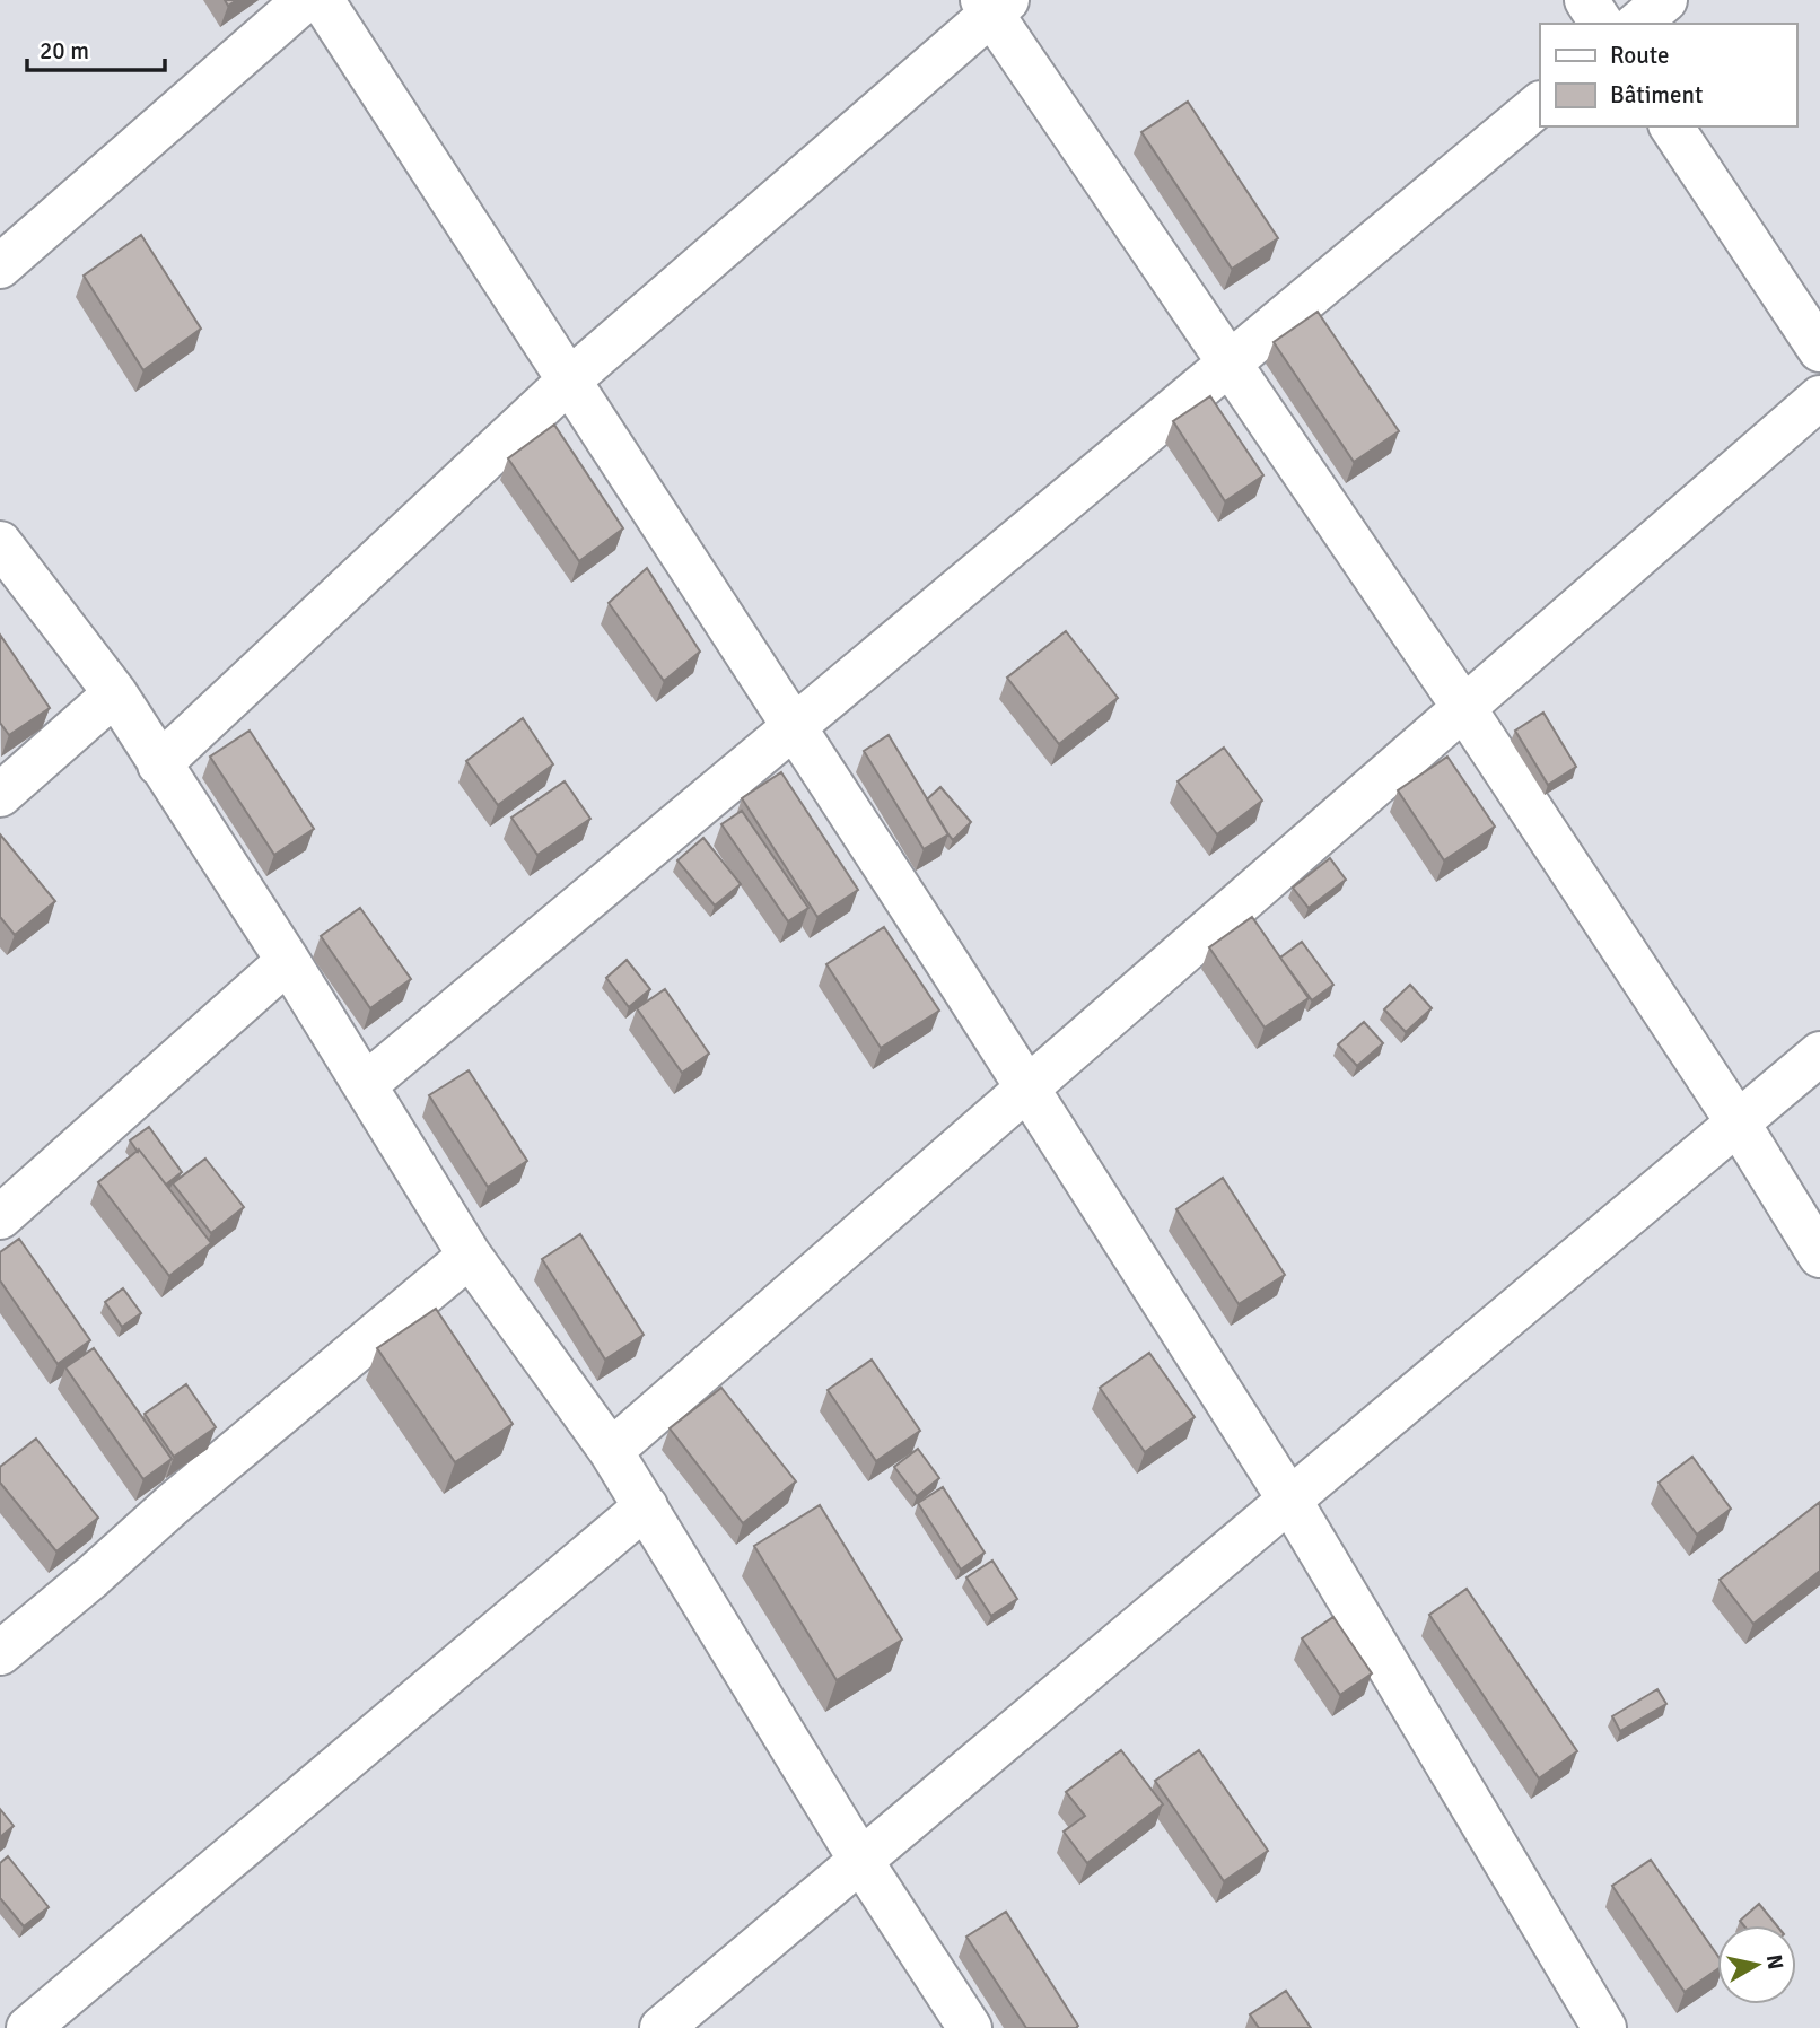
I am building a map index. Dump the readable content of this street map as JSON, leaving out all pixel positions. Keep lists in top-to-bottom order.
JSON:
{
  "legend": ["Route", "Bâtiment"],
  "scale_bar": "20 m",
  "north": "right"
}
